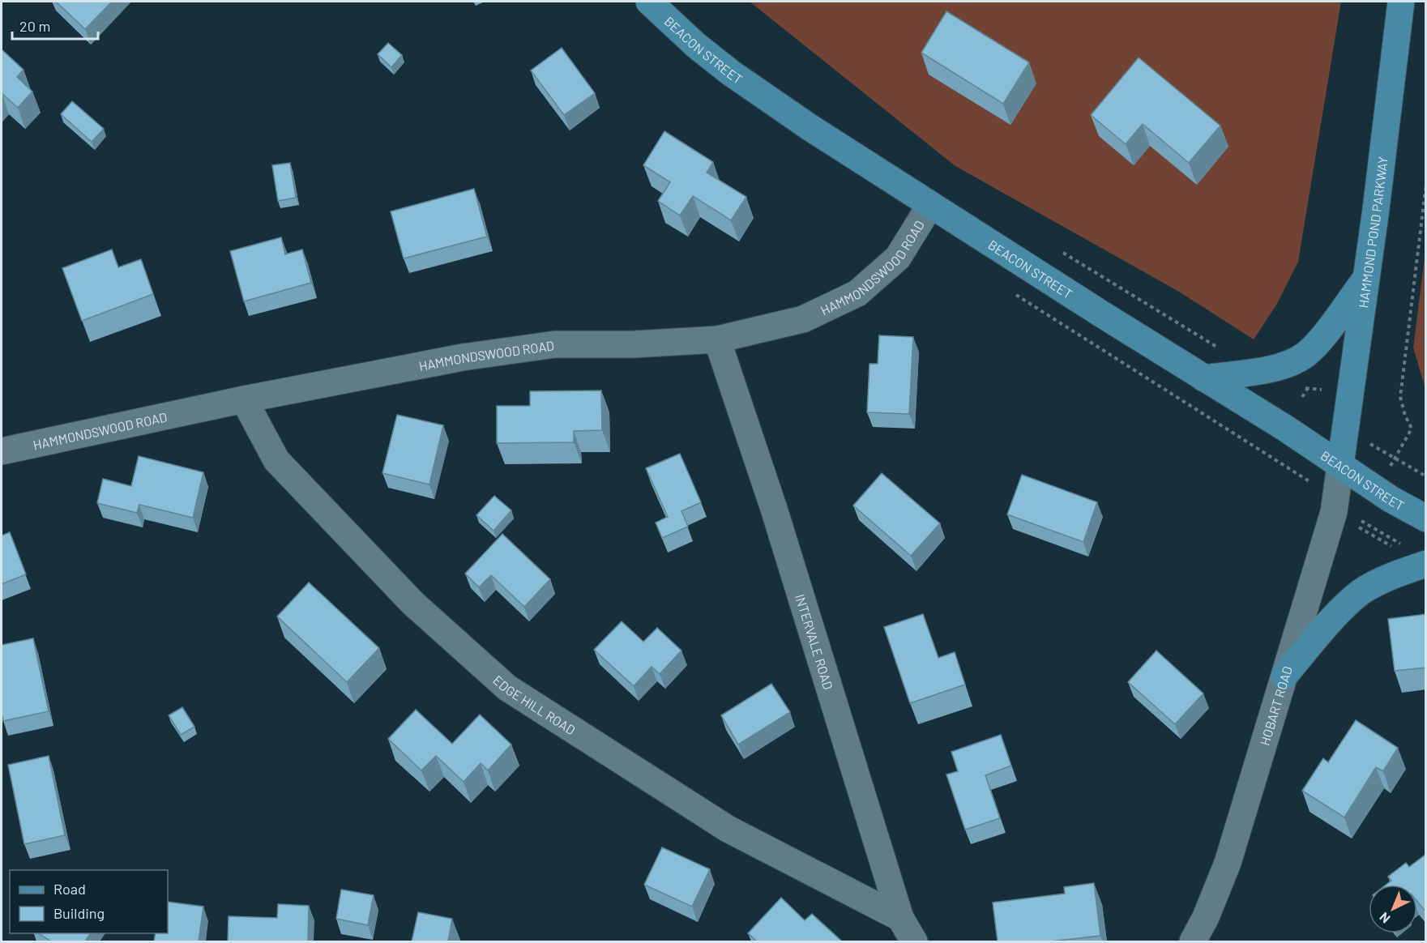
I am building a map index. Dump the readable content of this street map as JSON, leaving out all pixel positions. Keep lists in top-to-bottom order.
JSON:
{
  "streets": {
    "main road": ["BEACON STREET", "HAMMOND POND PARKWAY"],
    "street": [
      "HAMMONDSWOOD ROAD",
      "INTERVALE ROAD",
      "EDGE HILL ROAD",
      "HOBART ROAD"
    ]
  },
  "crossings": [
    ["BEACON STREET", "HAMMOND POND PARKWAY"],
    ["BEACON STREET", "HAMMONDSWOOD ROAD"],
    ["BEACON STREET", "HOBART ROAD"],
    ["HAMMOND POND PARKWAY", "HOBART ROAD"],
    ["HAMMONDSWOOD ROAD", "INTERVALE ROAD"],
    ["HAMMONDSWOOD ROAD", "EDGE HILL ROAD"],
    ["INTERVALE ROAD", "EDGE HILL ROAD"]
  ],
  "legend": ["Road", "Building"],
  "scale_bar": "20 m",
  "north": "bottom left"
}
